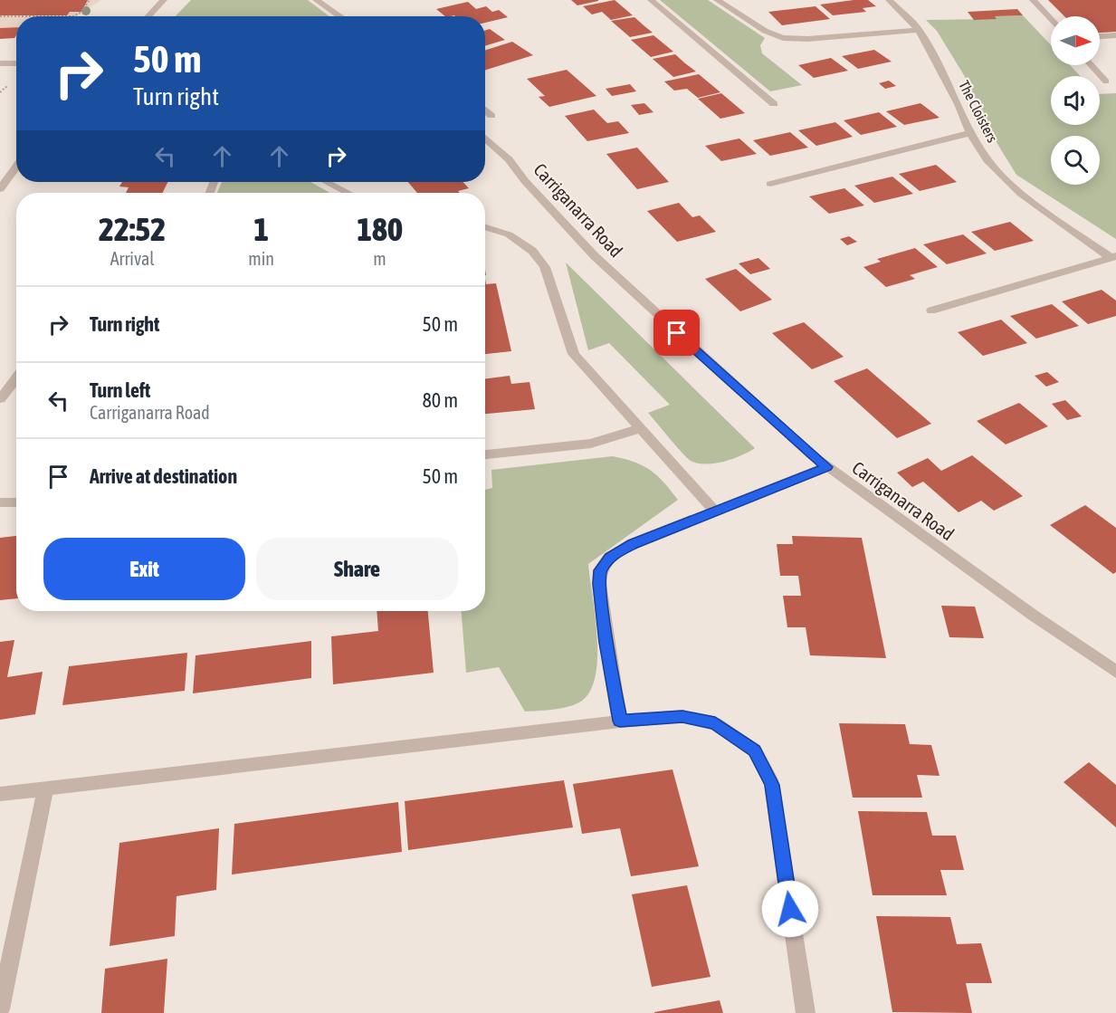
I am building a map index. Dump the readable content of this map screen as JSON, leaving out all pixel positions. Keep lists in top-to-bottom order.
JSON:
{
  "streets": {
    "street": ["The Cloisters", "Carriganarra Road"]
  },
  "north": "right",
  "page": {
    "turn": ["50 m", "Turn right"],
    "eta": [
      "22:52",
      "Arrival",
      "1",
      "min",
      "180",
      "m"
    ],
    "list": [
      {
        "name": "Turn right",
        "value": "50 m"
      },
      {
        "name": "Turn left",
        "note": "Carriganarra Road",
        "value": "80 m"
      },
      {
        "name": "Arrive at destination",
        "value": "50 m"
      }
    ],
    "buttons": ["Exit", "Share"]
  }
}
